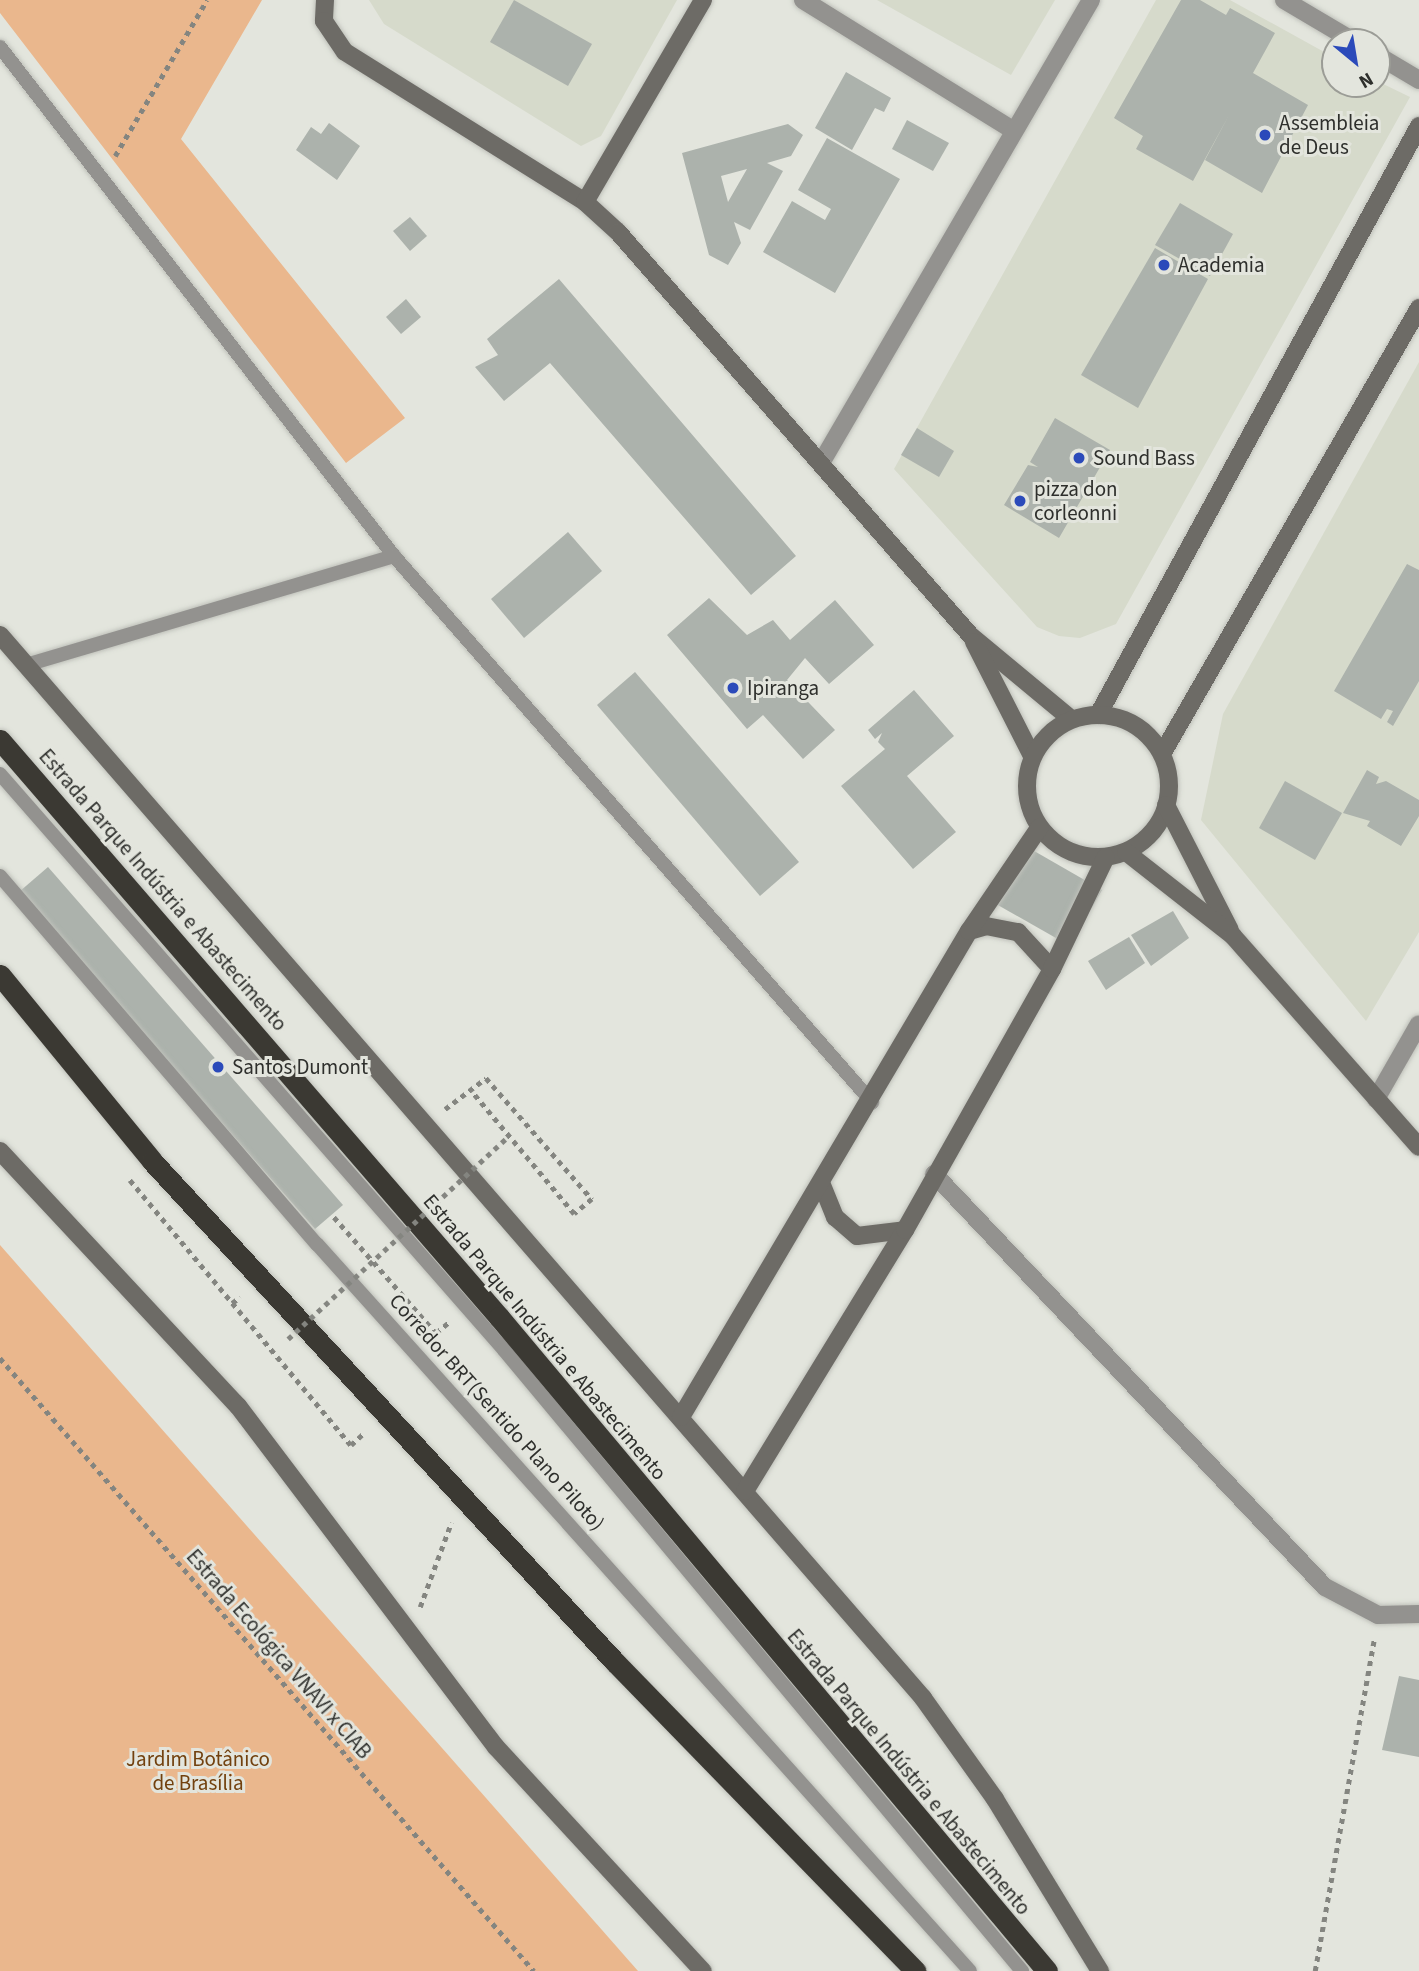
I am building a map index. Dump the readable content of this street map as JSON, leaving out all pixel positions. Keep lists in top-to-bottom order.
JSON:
{
  "streets": {
    "highway": ["Estrada Parque Indústria e Abastecimento"],
    "lane": ["Corredor BRT(Sentido Plano Piloto)"],
    "path": ["Estrada Ecológica VNAVI x CIAB"]
  },
  "parks": ["Jardim Botânico de Brasília"],
  "places": [
    "Assembleia de Deus",
    "Academia",
    "Sound Bass",
    "pizza don corleonni",
    "Ipiranga",
    "Santos Dumont"
  ],
  "north": "bottom right"
}
